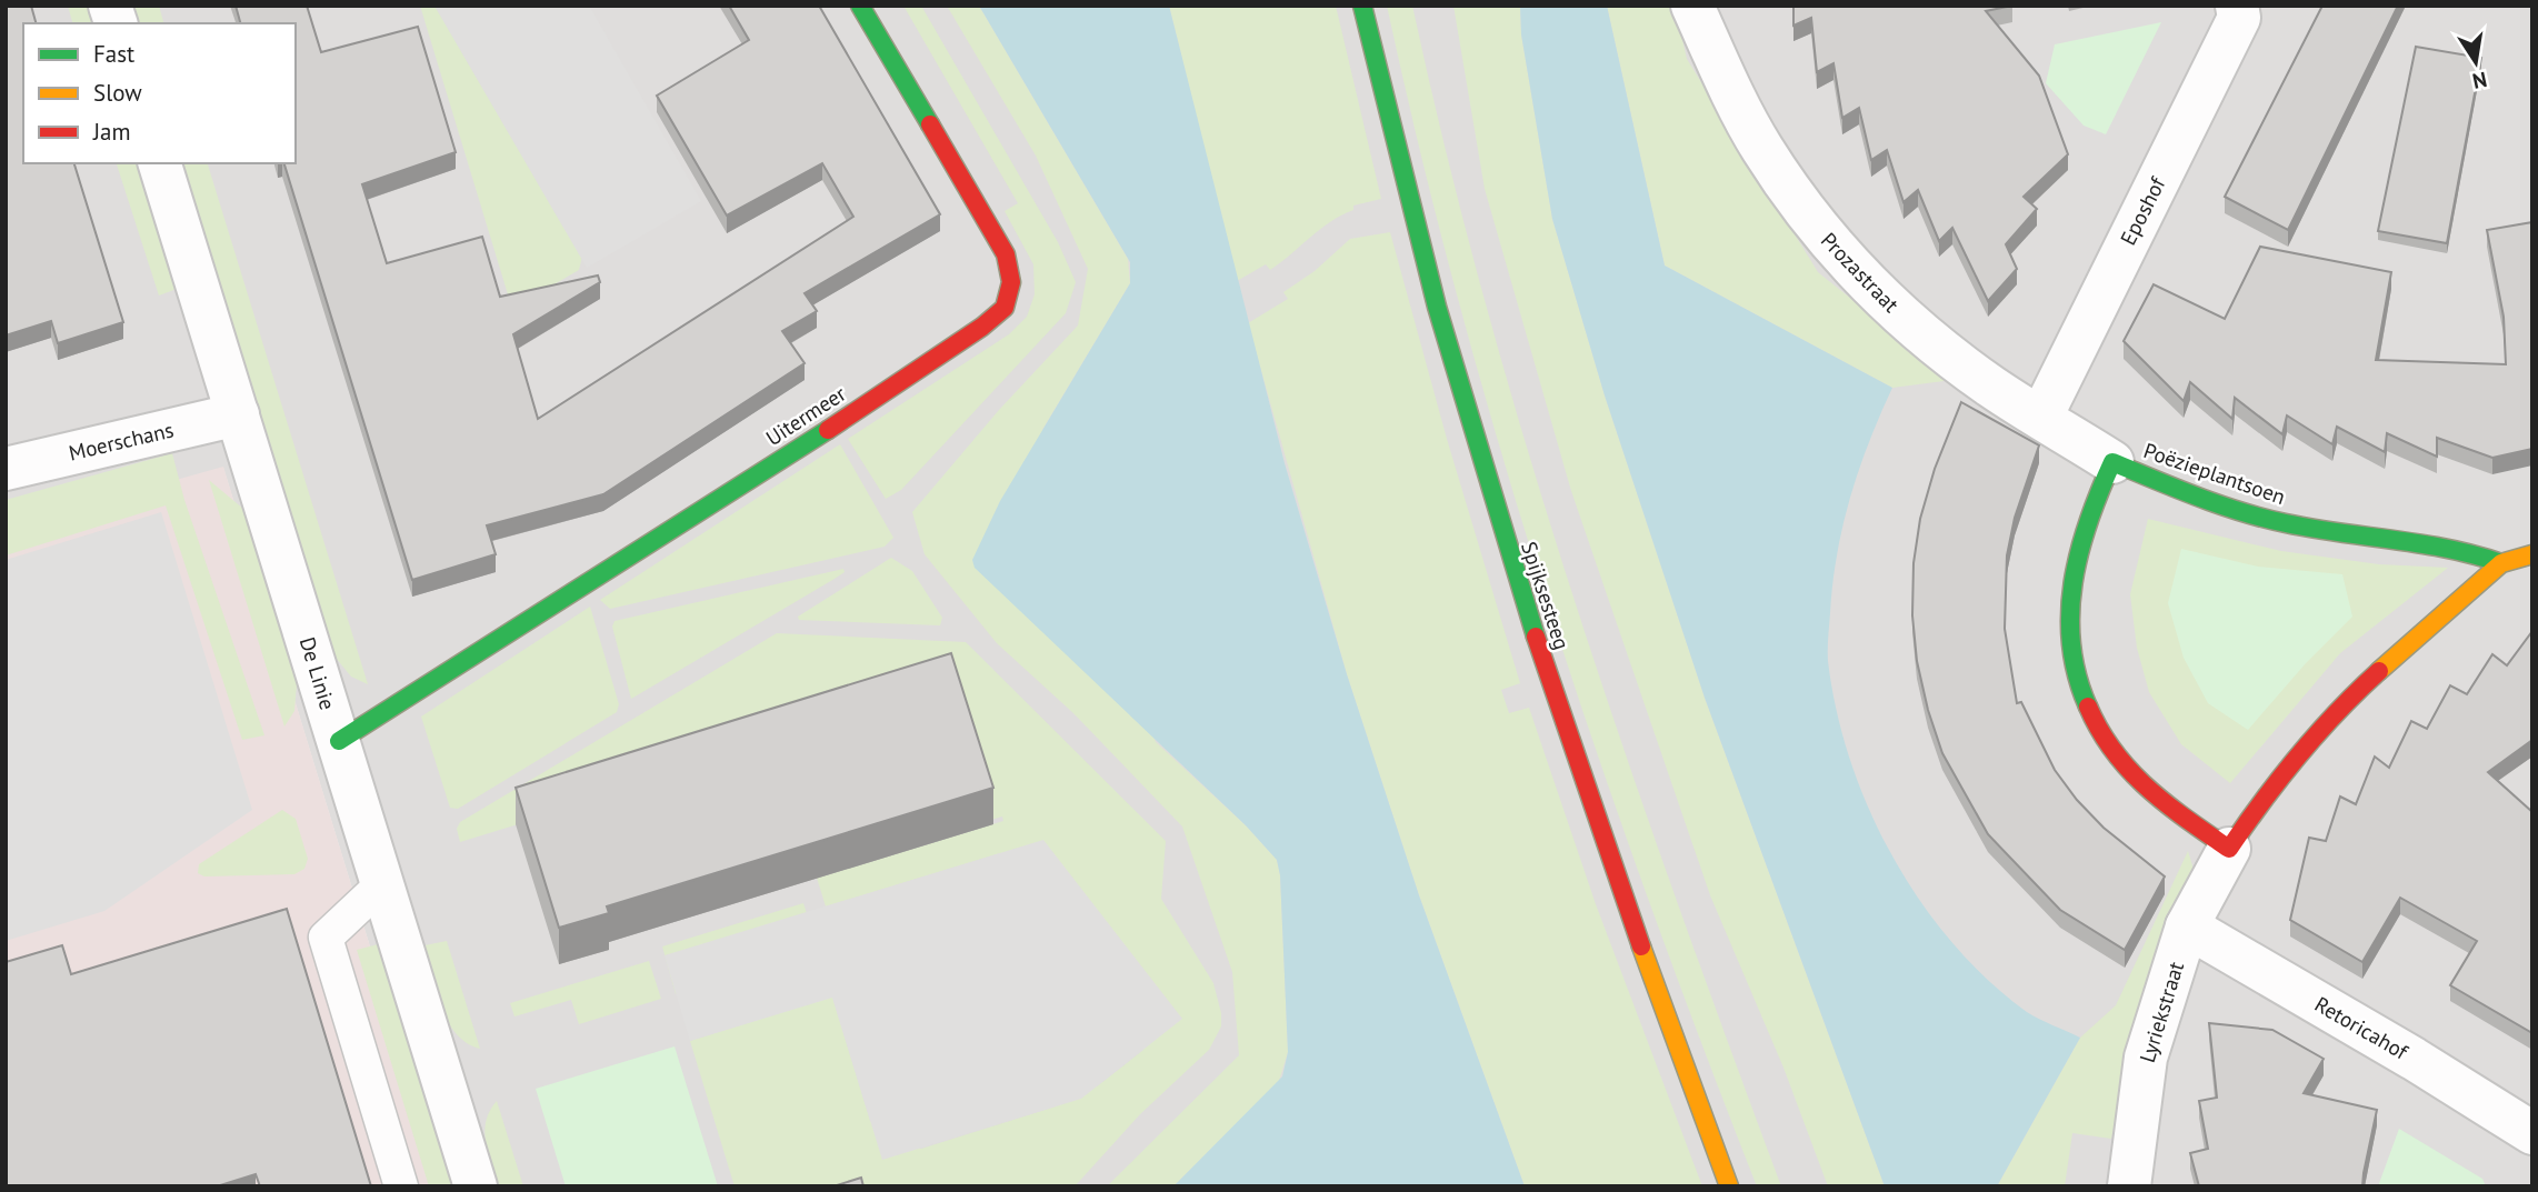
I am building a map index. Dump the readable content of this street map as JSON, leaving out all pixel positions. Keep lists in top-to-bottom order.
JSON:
{
  "streets": {
    "street": [
      "Eposhof",
      "Prozastraat",
      "Uitermeer",
      "Moerschans",
      "Poëzieplantsoen",
      "Spijksesteeg",
      "De Linie",
      "Lyriekstraat",
      "Retoricahof"
    ]
  },
  "crossings": [
    ["Eposhof", "Prozastraat"],
    ["Prozastraat", "Poëzieplantsoen"],
    ["Uitermeer", "De Linie"],
    ["Moerschans", "De Linie"],
    ["Poëzieplantsoen", "Lyriekstraat"],
    ["Lyriekstraat", "Retoricahof"]
  ],
  "legend": ["Fast", "Slow", "Jam"],
  "north": "bottom"
}
